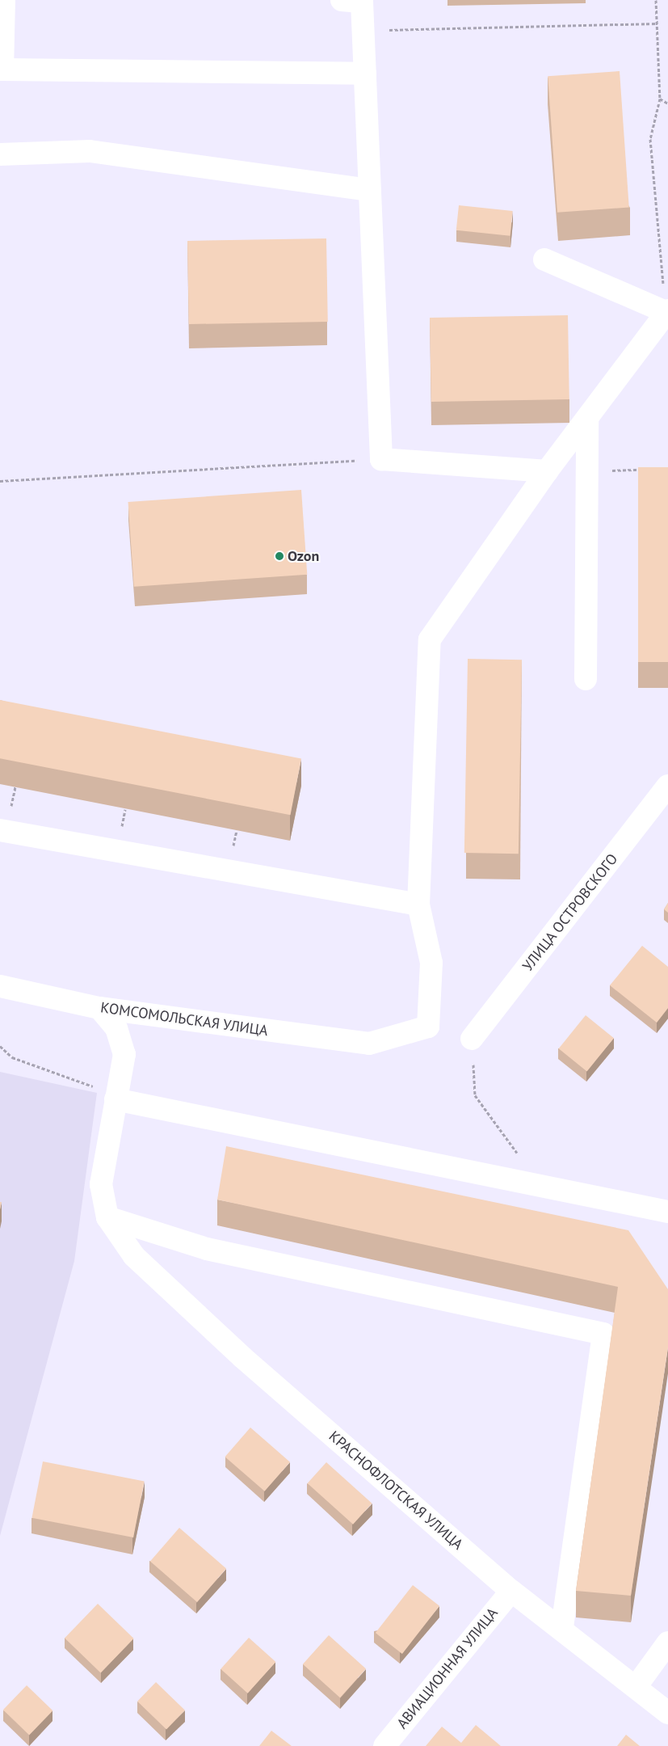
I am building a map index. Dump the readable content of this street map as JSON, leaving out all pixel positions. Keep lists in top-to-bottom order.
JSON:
{
  "streets": {
    "street": [
      "УЛИЦА ОСТРОВСКОГО",
      "КОМСОМОЛЬСКАЯ УЛИЦА",
      "КРАСНОФЛОТСКАЯ УЛИЦА",
      "АВИАЦИОННАЯ УЛИЦА"
    ]
  },
  "crossings": [
    ["КРАСНОФЛОТСКАЯ УЛИЦА", "АВИАЦИОННАЯ УЛИЦА"]
  ],
  "places": ["Ozon"]
}
